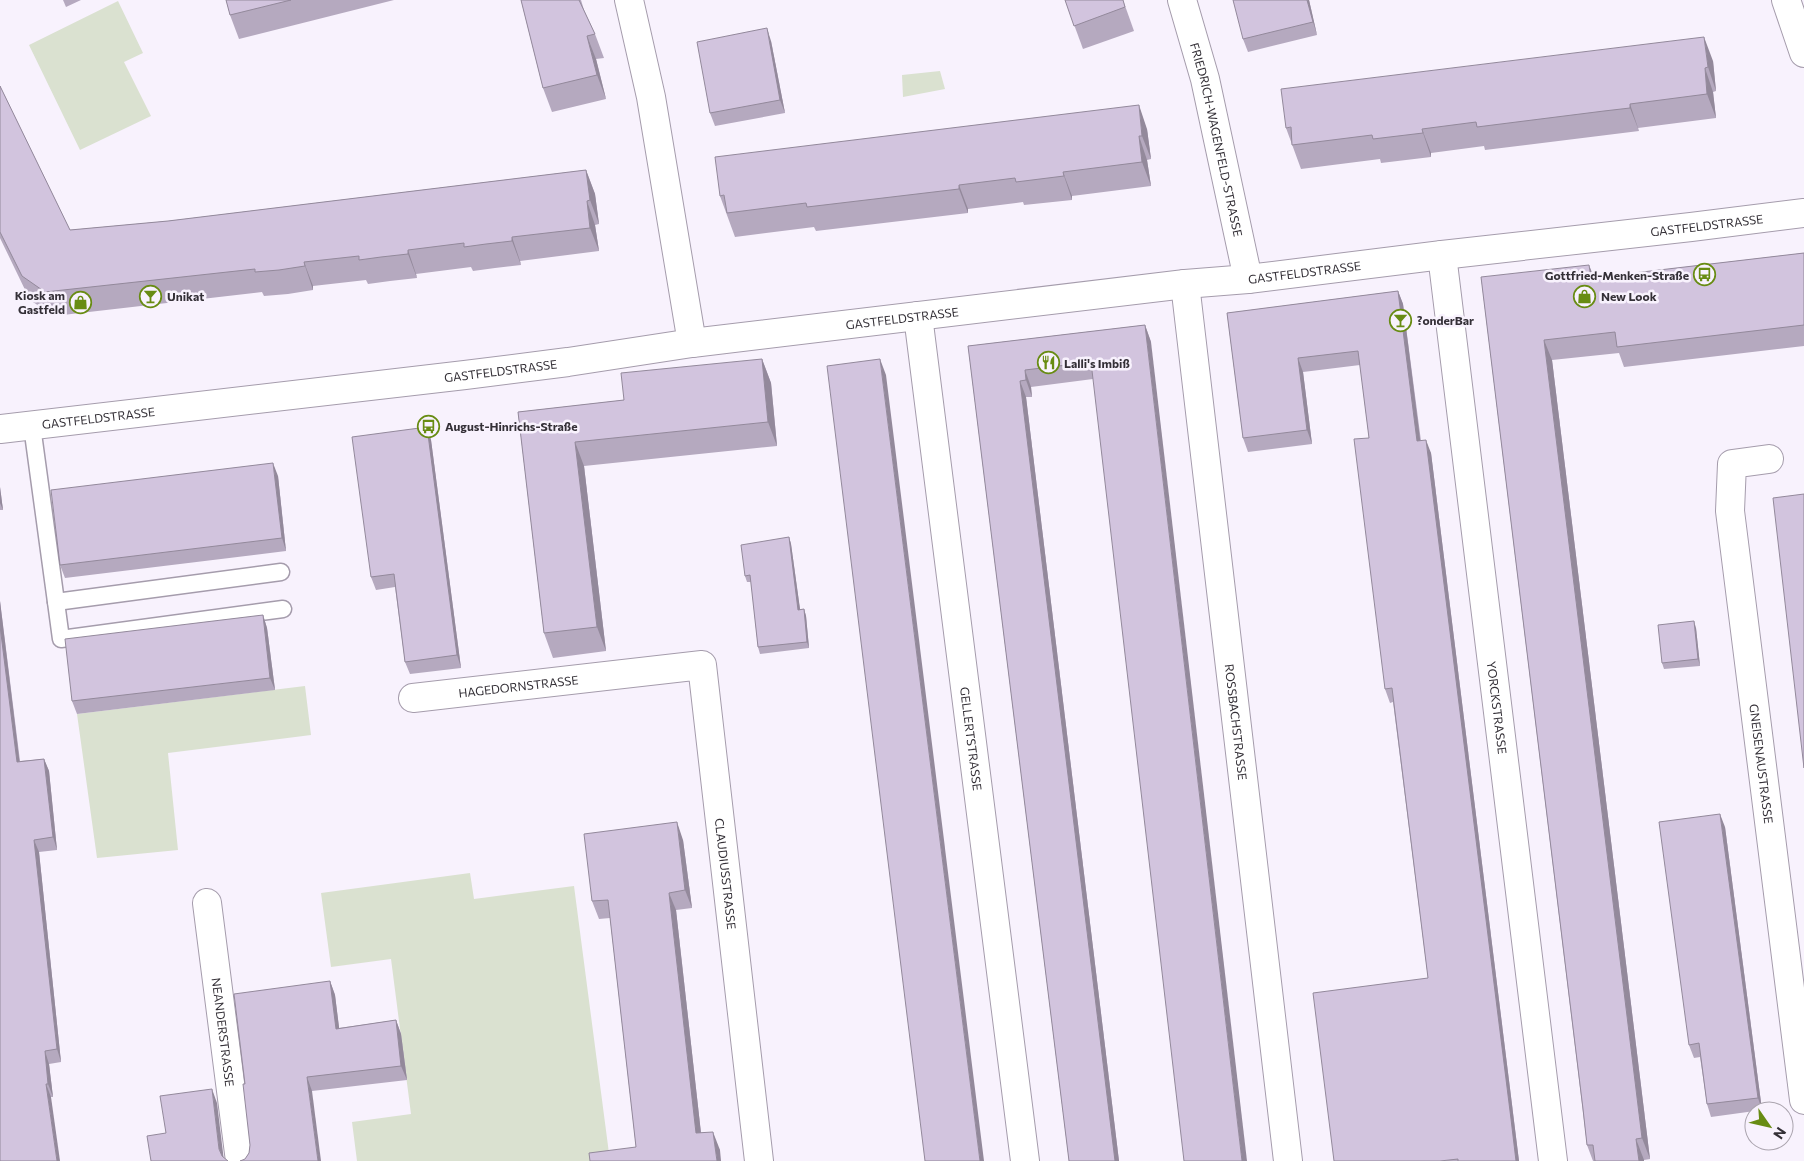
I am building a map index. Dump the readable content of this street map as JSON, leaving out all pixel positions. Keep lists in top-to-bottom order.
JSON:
{
  "streets": {
    "street": [
      "FRIEDRICH-WAGENFELD-STRASSE",
      "GASTFELDSTRASSE",
      "HAGEDORNSTRASSE",
      "YORCKSTRASSE",
      "ROSSBACHSTRASSE",
      "GELLERTSTRASSE",
      "GNEISENAUSTRASSE",
      "CLAUDIUSSTRASSE",
      "NEANDERSTRASSE"
    ]
  },
  "crossings": [
    ["FRIEDRICH-WAGENFELD-STRASSE", "GASTFELDSTRASSE"],
    ["GASTFELDSTRASSE", "YORCKSTRASSE"],
    ["GASTFELDSTRASSE", "ROSSBACHSTRASSE"],
    ["GASTFELDSTRASSE", "GELLERTSTRASSE"],
    ["HAGEDORNSTRASSE", "CLAUDIUSSTRASSE"]
  ],
  "places": {
    "bus stop": ["Gottfried-Menken-Straße", "August-Hinrichs-Straße"],
    "bar": ["Unikat", "?onderBar"],
    "shop": ["New Look", "Kiosk am Gastfeld"],
    "restaurant": ["Lalli's Imbiß"]
  },
  "north": "bottom right"
}
